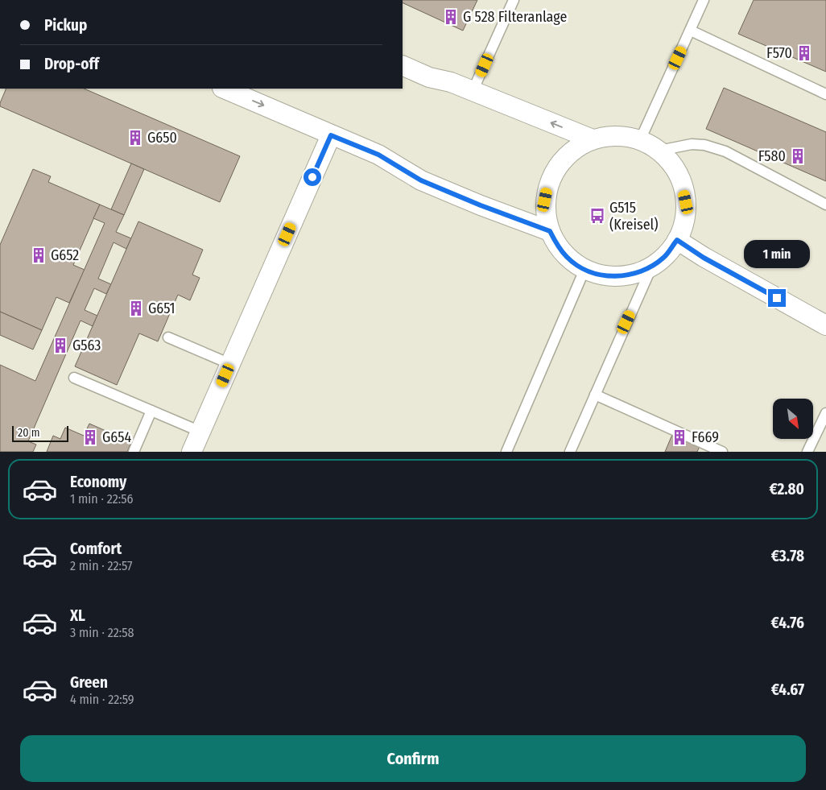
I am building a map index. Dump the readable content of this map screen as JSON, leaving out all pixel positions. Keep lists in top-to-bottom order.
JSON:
{
  "places": {
    "building": [
      "G 528 Filteranlage",
      "F570",
      "G650",
      "F580",
      "G652",
      "G651",
      "G563",
      "G654",
      "F669"
    ],
    "bus stop": ["G515 (Kreisel)"]
  },
  "scale_bar": "20 m",
  "north": "bottom right",
  "page": {
    "banner": ["Pickup", "Drop-off"],
    "bubble": "1 min",
    "scale": "20 m",
    "list": [
      {
        "name": "Economy",
        "note": "1 min · 22:56",
        "value": "€2.80"
      },
      {
        "name": "Comfort",
        "note": "2 min · 22:57",
        "value": "€3.78"
      },
      {
        "name": "XL",
        "note": "3 min · 22:58",
        "value": "€4.76"
      },
      {
        "name": "Green",
        "note": "4 min · 22:59",
        "value": "€4.67"
      }
    ],
    "buttons": "Confirm"
  }
}
